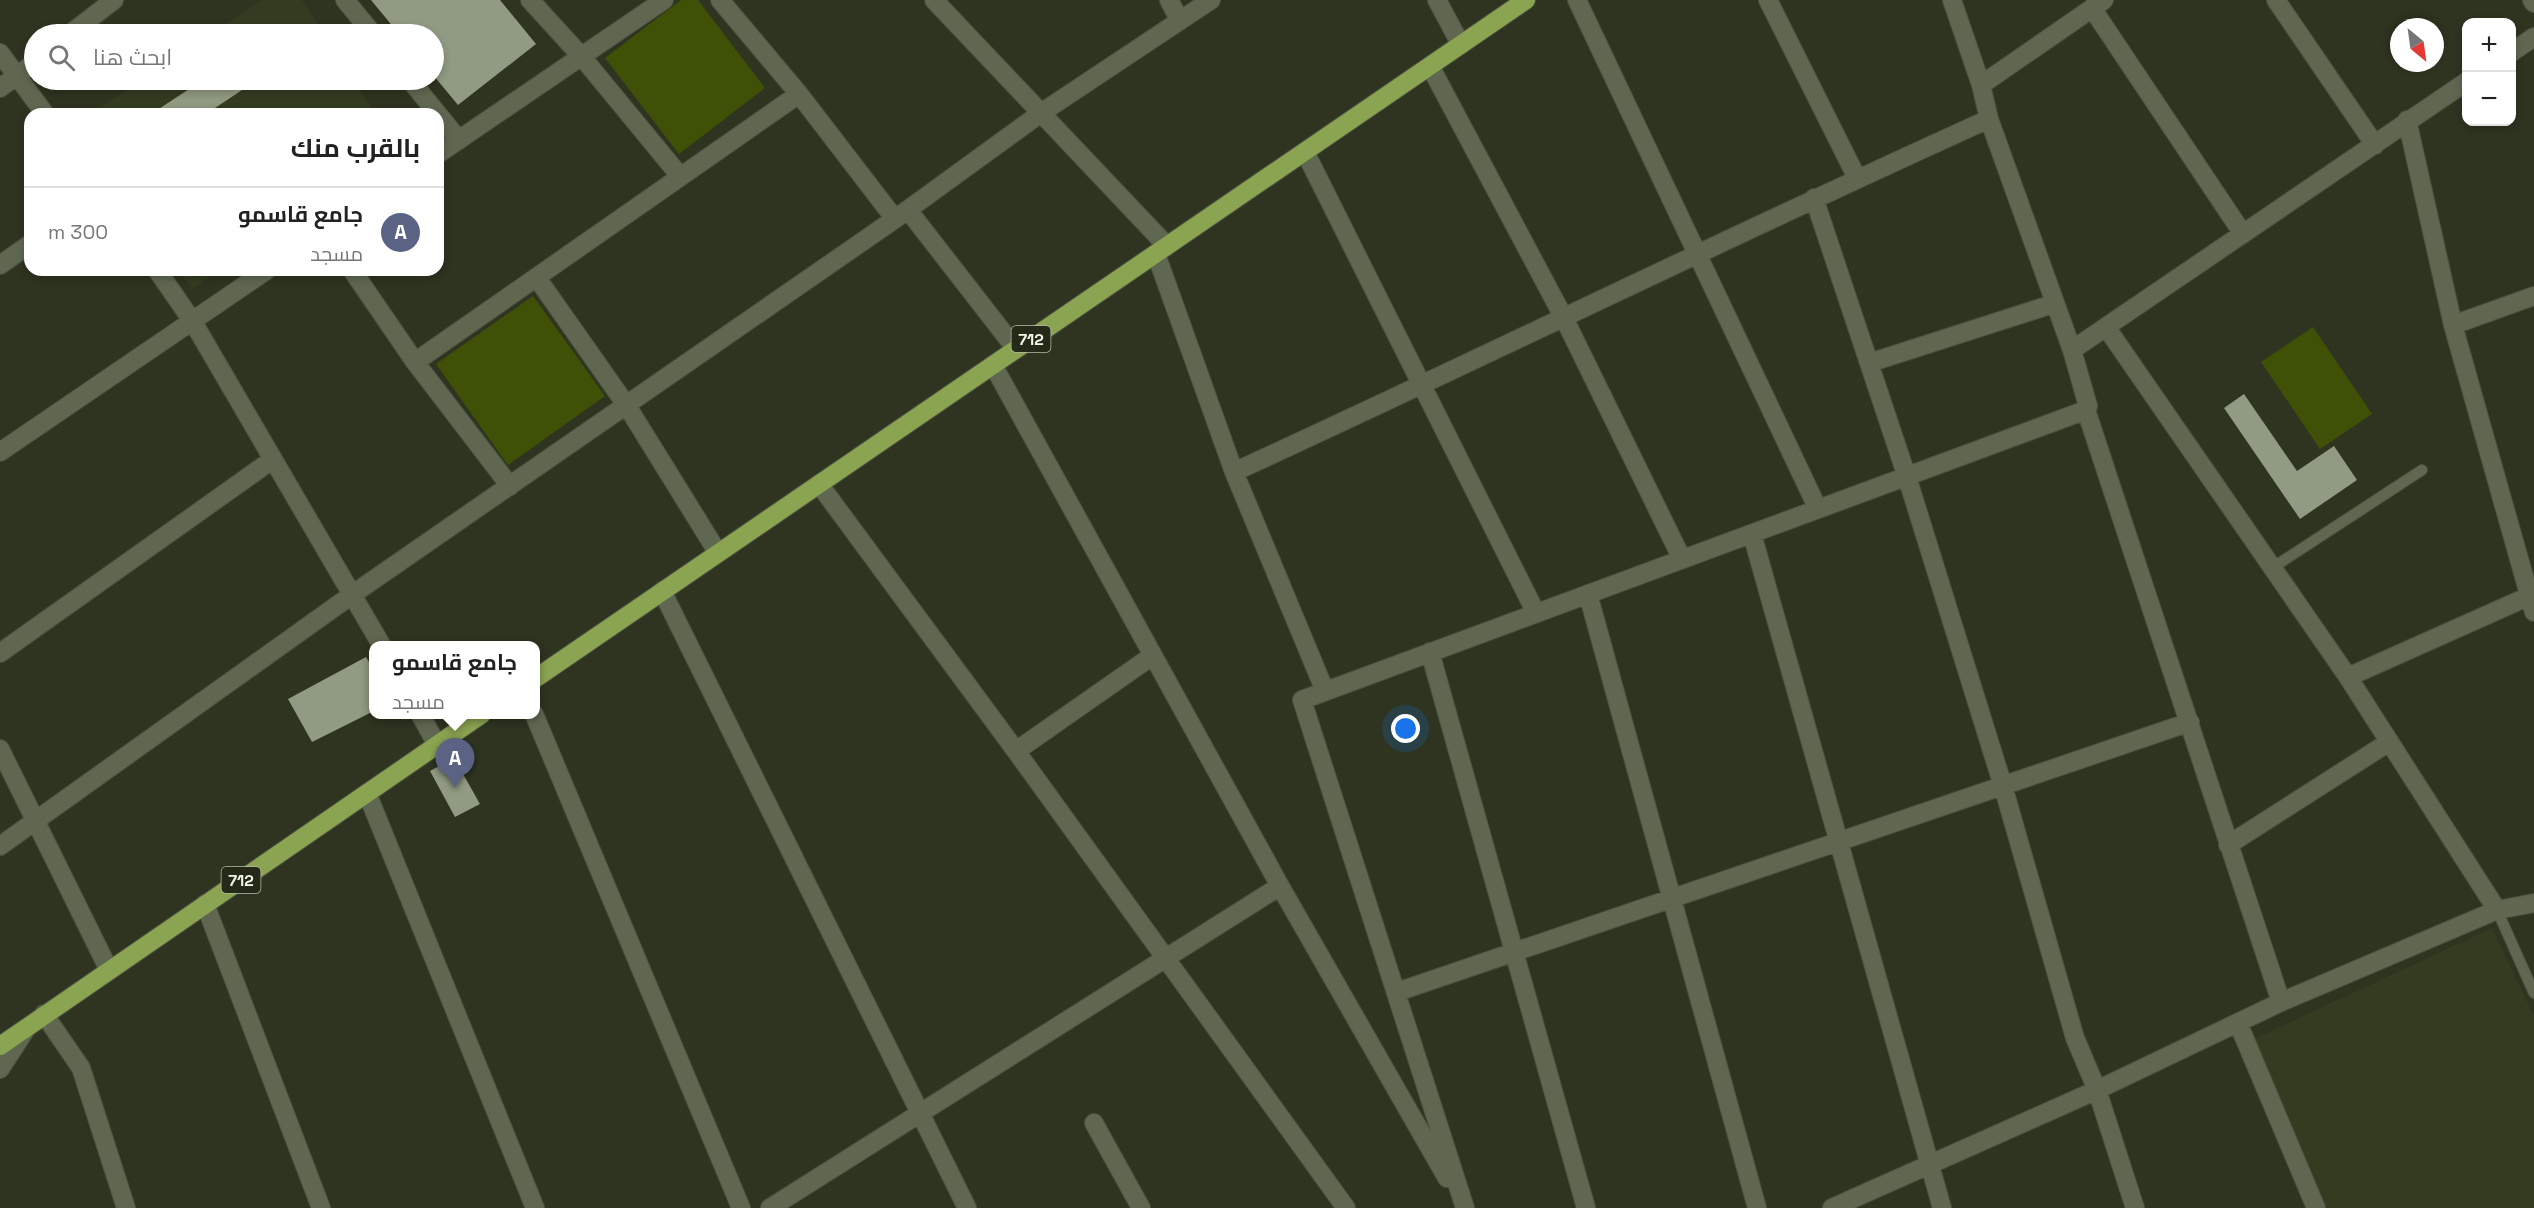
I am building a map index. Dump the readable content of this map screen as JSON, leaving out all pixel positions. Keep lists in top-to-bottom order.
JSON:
{
  "streets": {
    "main road": ["712"]
  },
  "north": "bottom right",
  "page": {
    "map_buttons": ["+", "−"],
    "search": "ابحث هنا",
    "heading": "بالقرب منك",
    "list": [
      {
        "mark": "A",
        "name": "جامع قاسمو",
        "note": "مسجد",
        "value": "300 m"
      }
    ],
    "popup": ["جامع قاسمو", "مسجد"],
    "pins": "A"
  }
}
